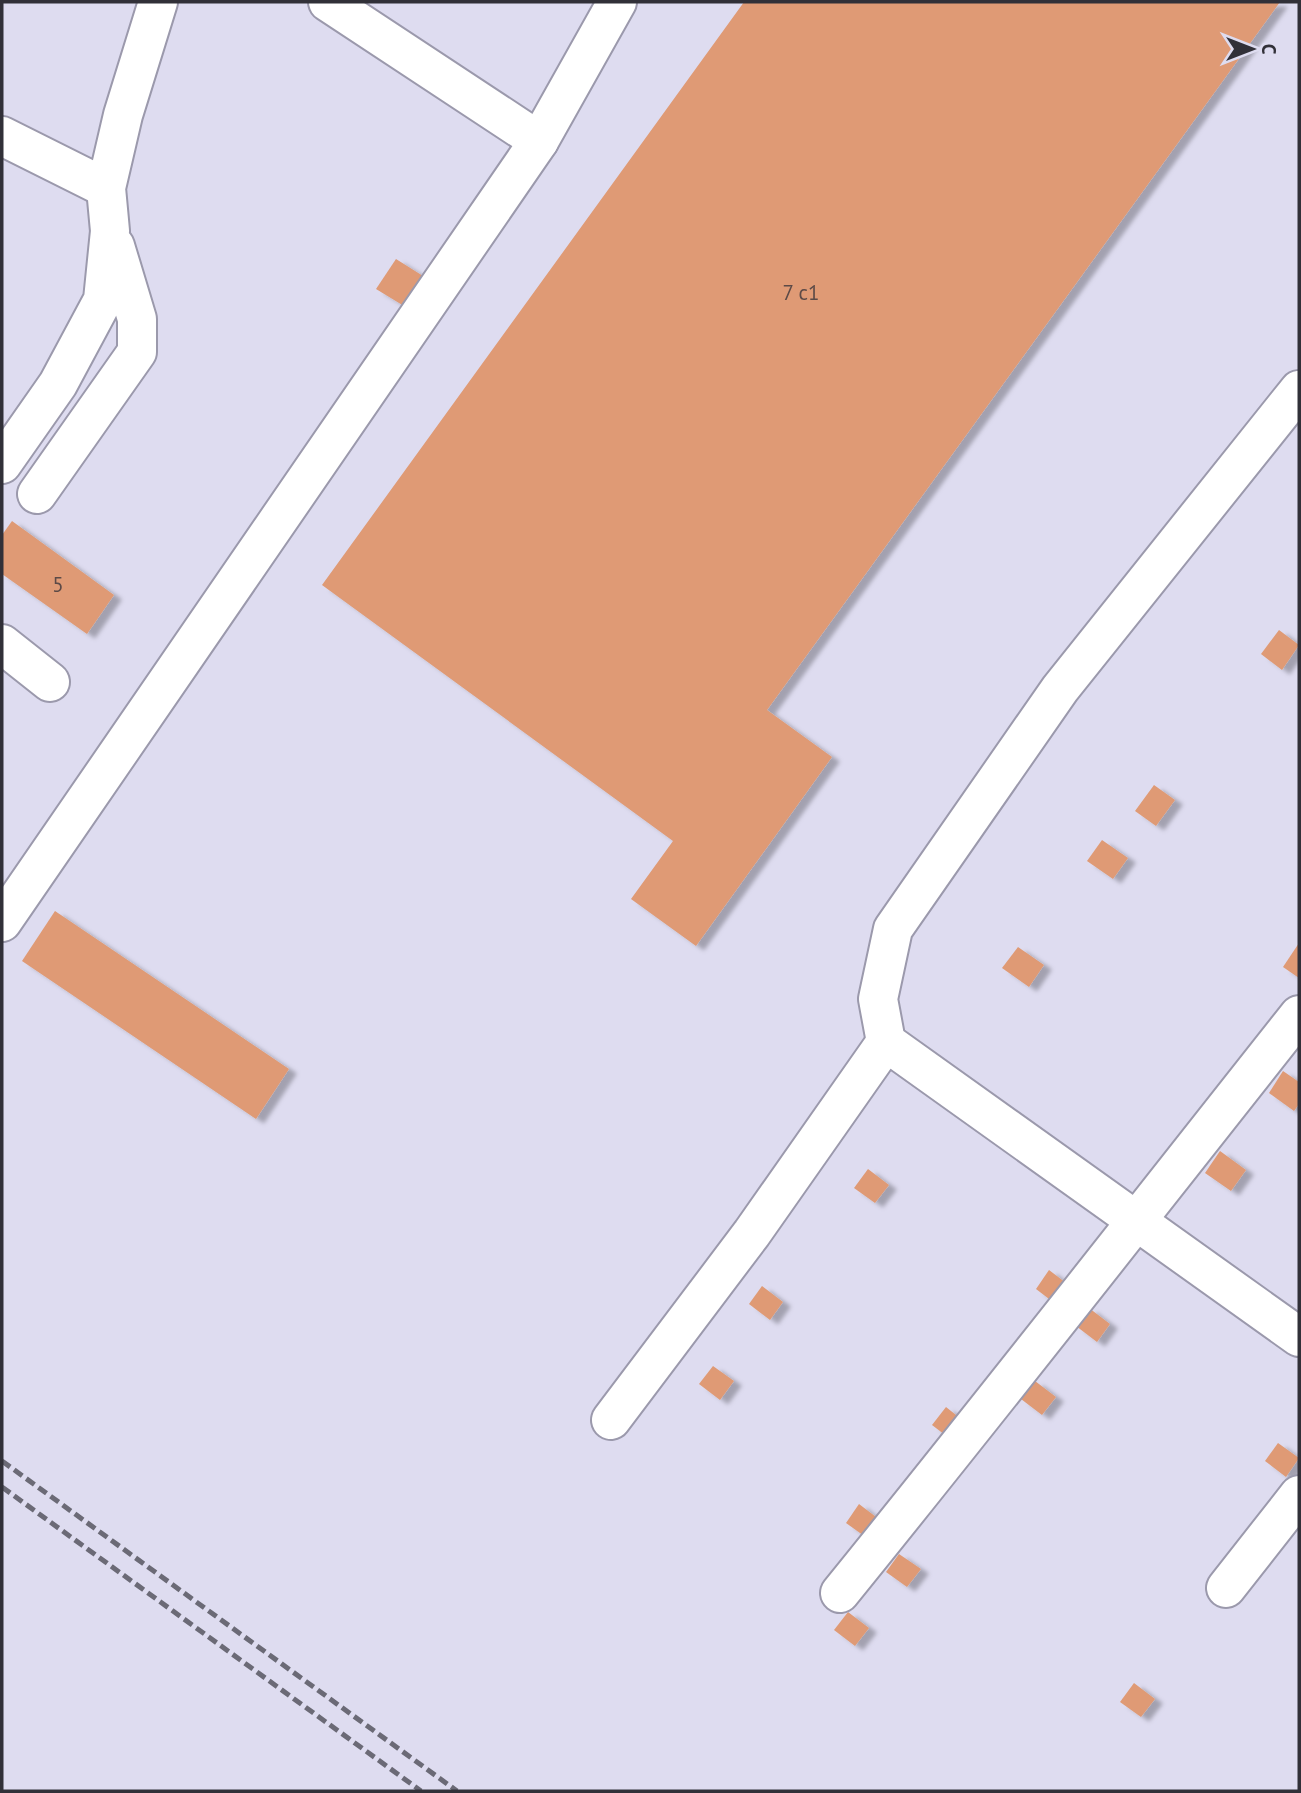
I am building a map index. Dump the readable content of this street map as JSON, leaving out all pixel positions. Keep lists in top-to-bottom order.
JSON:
{
  "house_numbers": ["7 с1", "5"],
  "north": "right"
}
